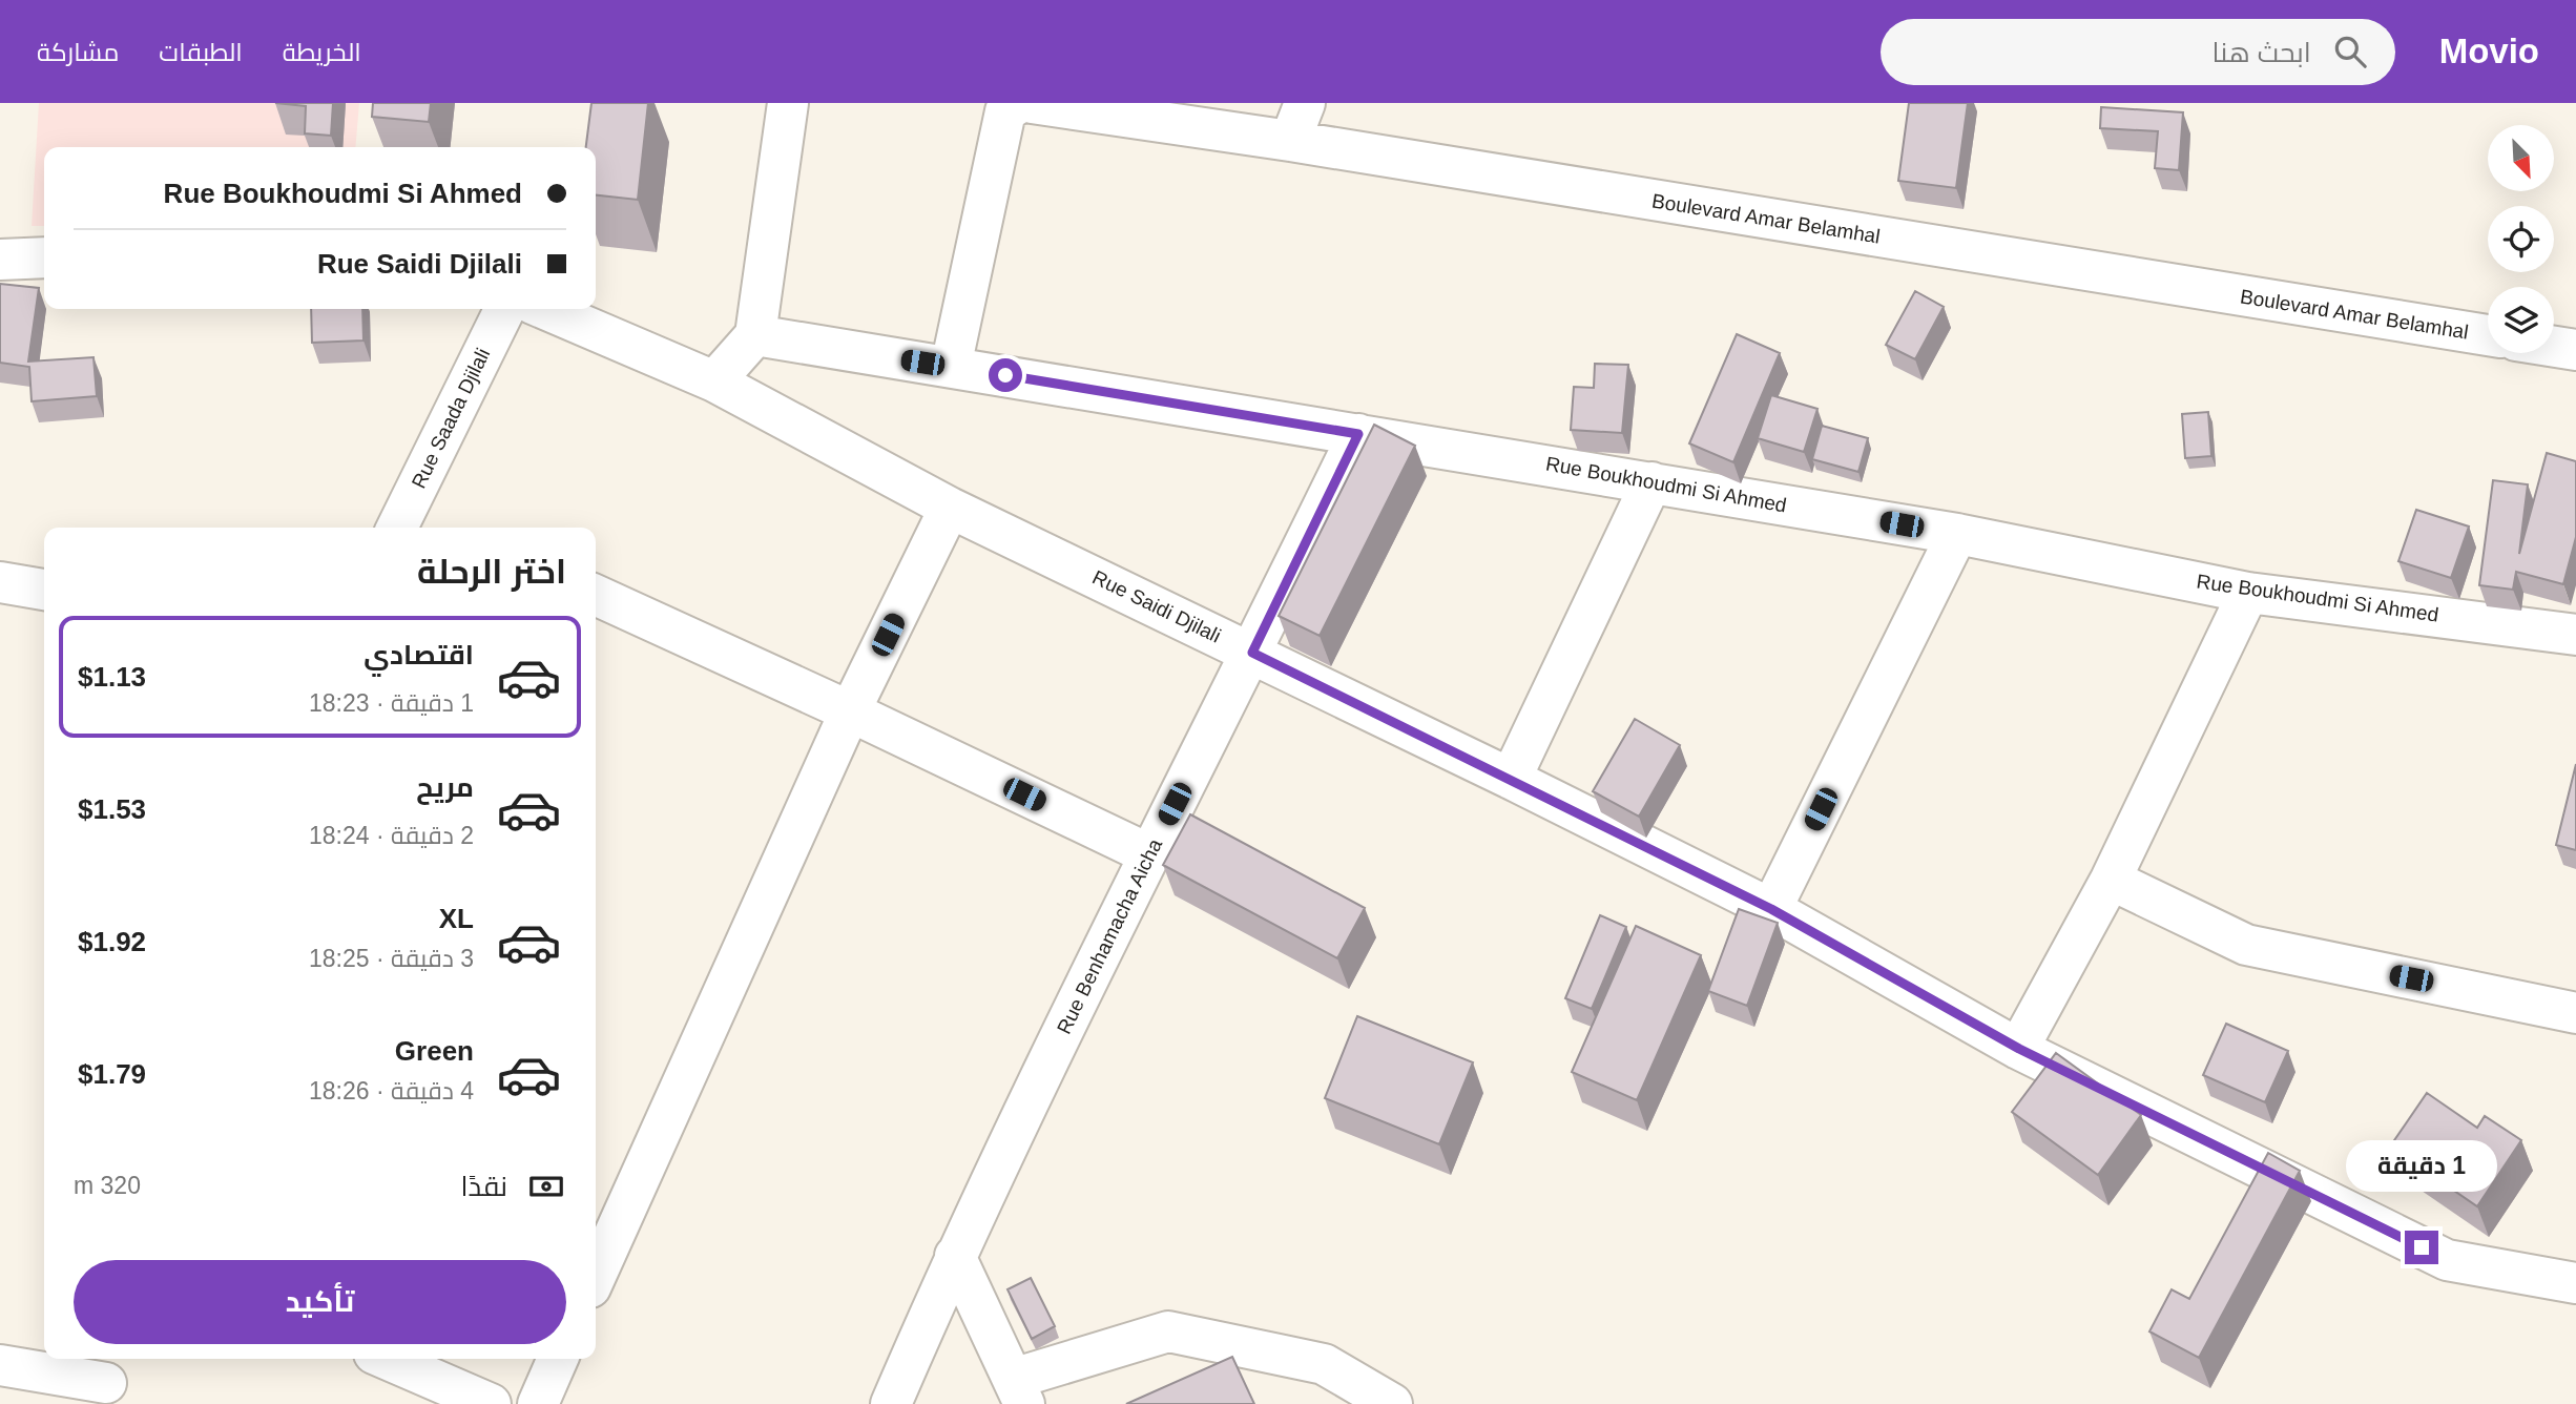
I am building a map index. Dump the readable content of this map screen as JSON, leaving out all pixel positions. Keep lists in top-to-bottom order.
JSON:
{
  "streets": {
    "street": [
      "Boulevard Amar Belamhal",
      "Rue Saada Djilali",
      "Rue Boukhoudmi Si Ahmed",
      "Rue Saidi Djilali",
      "Rue Benhamacha Aicha"
    ]
  },
  "crossings": [
    ["Rue Boukhoudmi Si Ahmed", "Rue Benhamacha Aicha"],
    ["Rue Saidi Djilali", "Rue Benhamacha Aicha"]
  ],
  "north": "bottom right",
  "page": {
    "header": "Movio",
    "search": "ابحث هنا",
    "nav": ["الخريطة", "الطبقات", "مشاركة"],
    "banner": ["Rue Boukhoudmi Si Ahmed", "Rue Saidi Djilali"],
    "heading": "اختر الرحلة",
    "list": [
      {
        "name": "اقتصادي",
        "note": "1 دقيقة · 18:23",
        "value": "$1.13"
      },
      {
        "name": "مريح",
        "note": "2 دقيقة · 18:24",
        "value": "$1.53"
      },
      {
        "name": "XL",
        "note": "3 دقيقة · 18:25",
        "value": "$1.92"
      },
      {
        "name": "Green",
        "note": "4 دقيقة · 18:26",
        "value": "$1.79"
      }
    ],
    "bubble": "1 دقيقة",
    "pay": ["نقدًا", "320 m"],
    "buttons": "تأكيد"
  }
}
